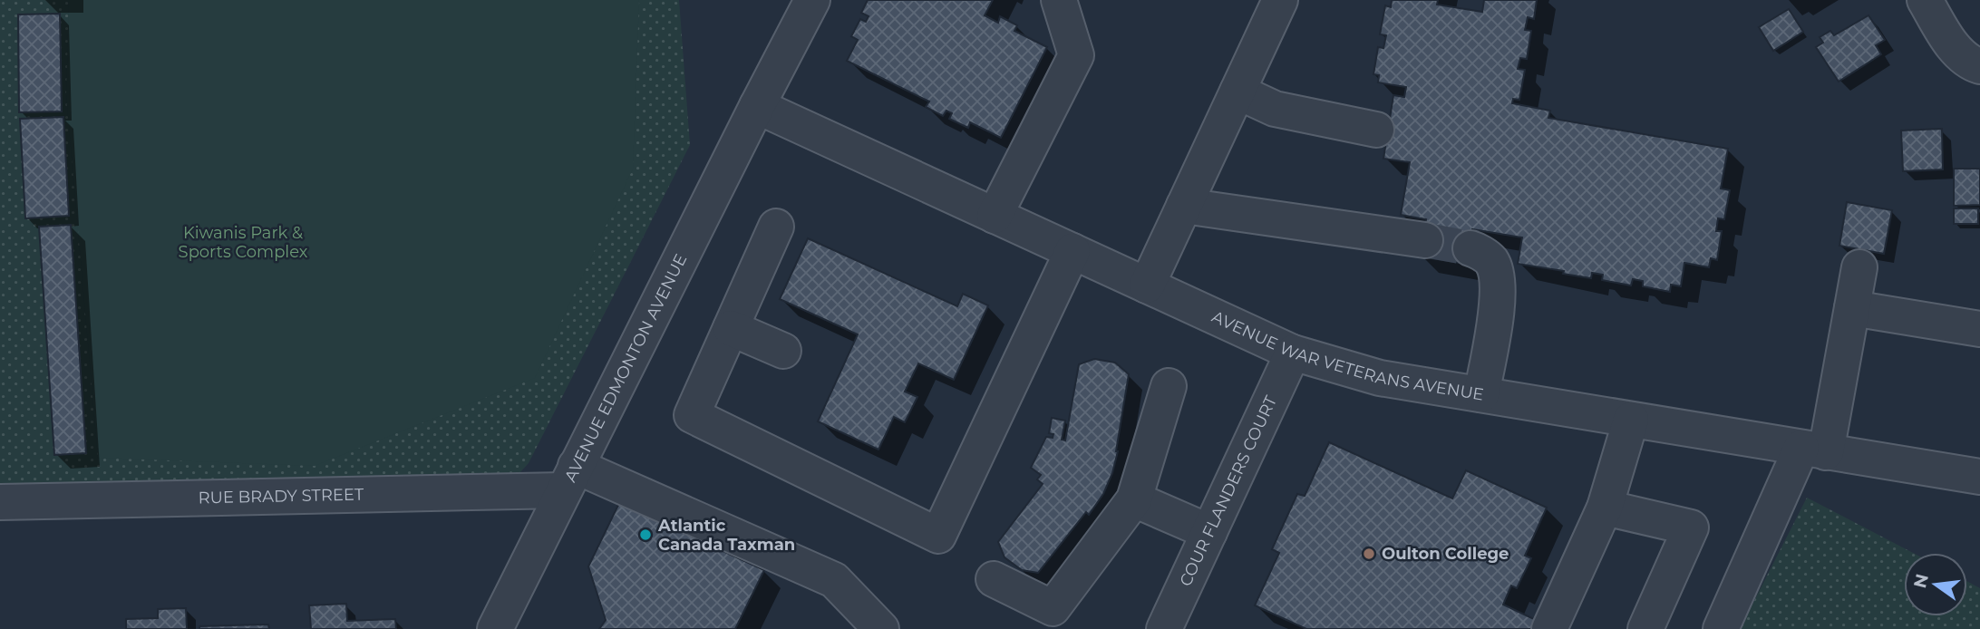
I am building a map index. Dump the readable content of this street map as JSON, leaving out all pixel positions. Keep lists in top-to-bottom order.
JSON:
{
  "streets": {
    "street": [
      "AVENUE WAR VETERANS AVENUE",
      "AVENUE EDMONTON AVENUE",
      "COUR FLANDERS COURT",
      "RUE BRADY STREET"
    ]
  },
  "crossings": [
    ["AVENUE WAR VETERANS AVENUE", "AVENUE EDMONTON AVENUE"],
    ["AVENUE WAR VETERANS AVENUE", "COUR FLANDERS COURT"],
    ["AVENUE EDMONTON AVENUE", "RUE BRADY STREET"]
  ],
  "parks": ["Kiwanis Park & Sports Complex"],
  "places": ["Atlantic Canada Taxman", "Oulton College"],
  "north": "left"
}
